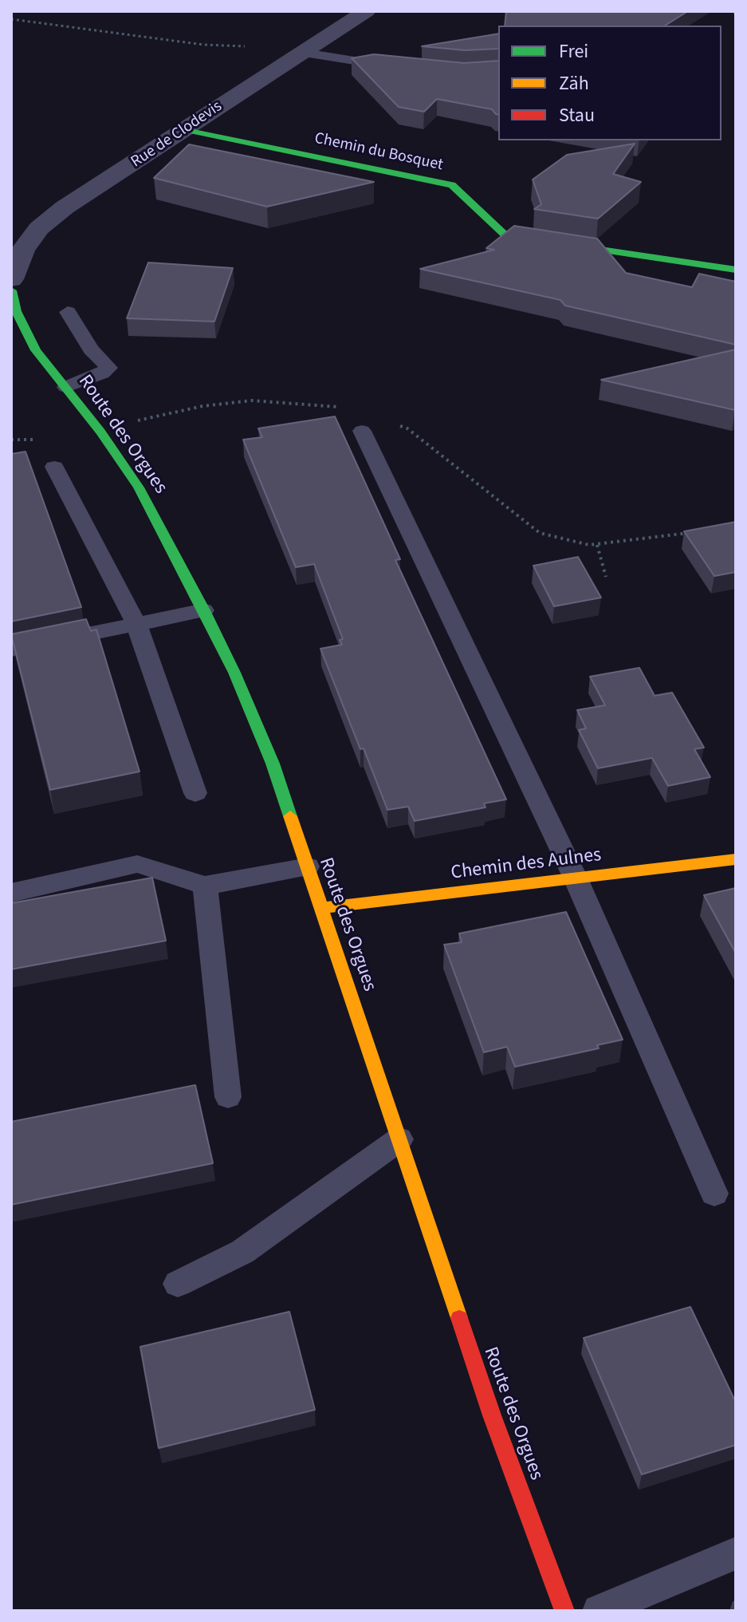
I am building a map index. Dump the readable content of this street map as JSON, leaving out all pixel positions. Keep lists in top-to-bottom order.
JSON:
{
  "streets": {
    "street": [
      "Rue de Clodevis",
      "Chemin du Bosquet",
      "Route des Orgues",
      "Chemin des Aulnes"
    ]
  },
  "crossings": [
    ["Rue de Clodevis", "Chemin du Bosquet"],
    ["Route des Orgues", "Chemin des Aulnes"]
  ],
  "legend": ["Frei", "Zäh", "Stau"]
}
